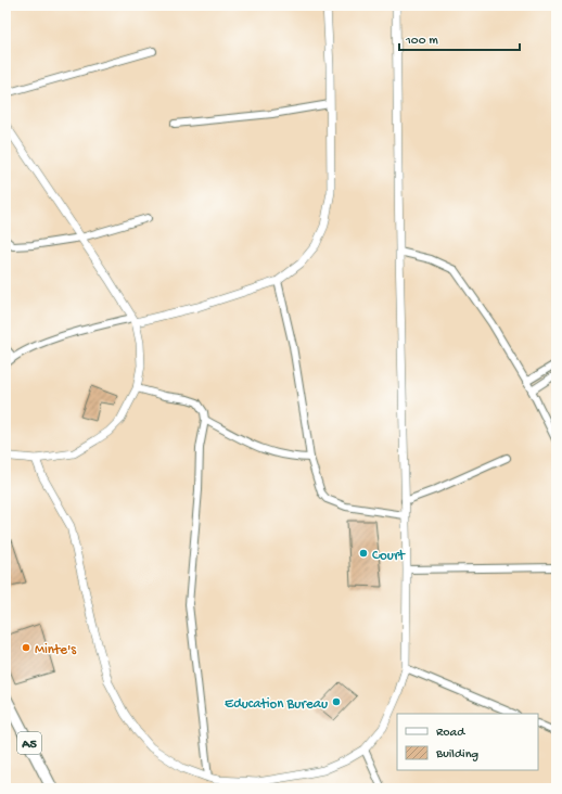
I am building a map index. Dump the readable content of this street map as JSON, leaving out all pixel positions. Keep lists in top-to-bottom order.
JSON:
{
  "streets": {
    "highway": ["A5"]
  },
  "places": ["Court", "Minte's", "Education Bureau"],
  "legend": ["Road", "Building"],
  "scale_bar": "100 m"
}
